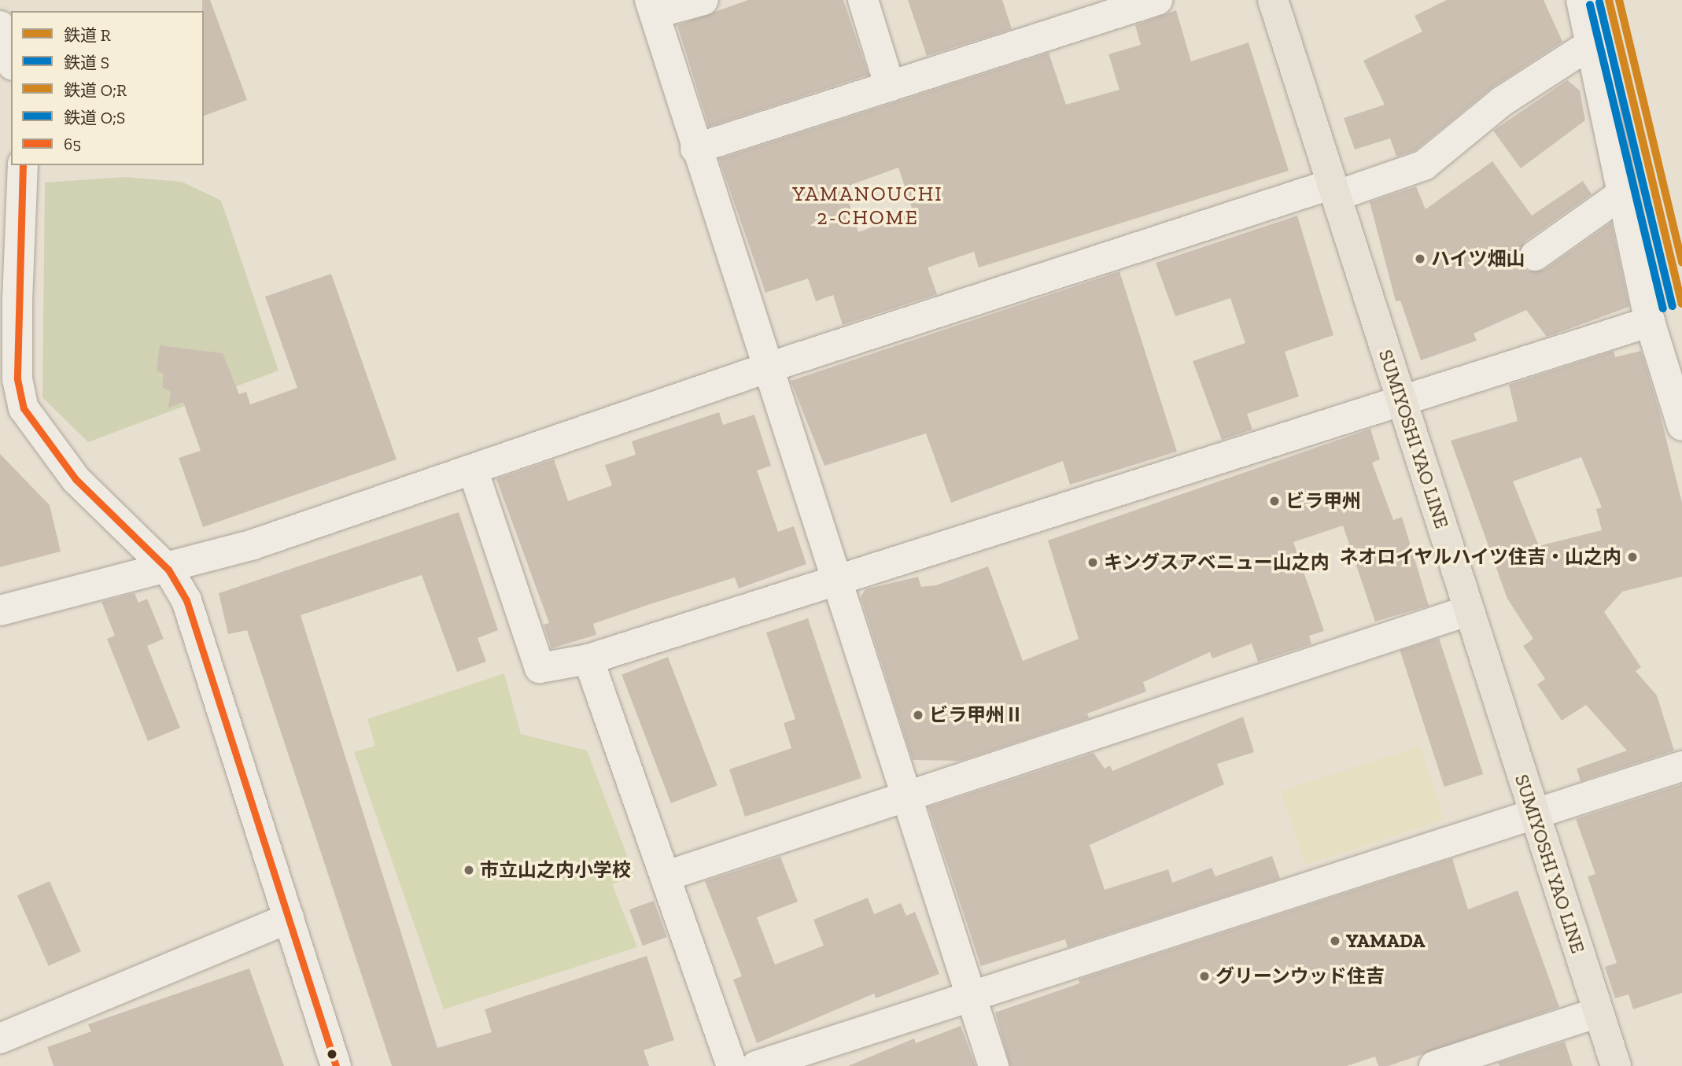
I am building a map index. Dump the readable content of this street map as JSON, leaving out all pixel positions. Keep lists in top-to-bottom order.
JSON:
{
  "streets": {
    "main road": ["SUMIYOSHI YAO LINE"]
  },
  "districts": ["YAMANOUCHI 2-CHOME"],
  "places": [
    "ハイツ畑山",
    "ビラ甲州",
    "ネオロイヤルハイツ住吉・山之内",
    "キングスアベニュー山之内",
    "ビラ甲州Ⅱ",
    "市立山之内小学校",
    "YAMADA",
    "グリーンウッド住吉"
  ],
  "lines": [
    "rail line R",
    "rail line O;R",
    "rail line S",
    "rail line O;S",
    "transit line 65"
  ],
  "legend": [
    "鉄道 R",
    "鉄道 S",
    "鉄道 O;R",
    "鉄道 O;S",
    "65"
  ]
}
